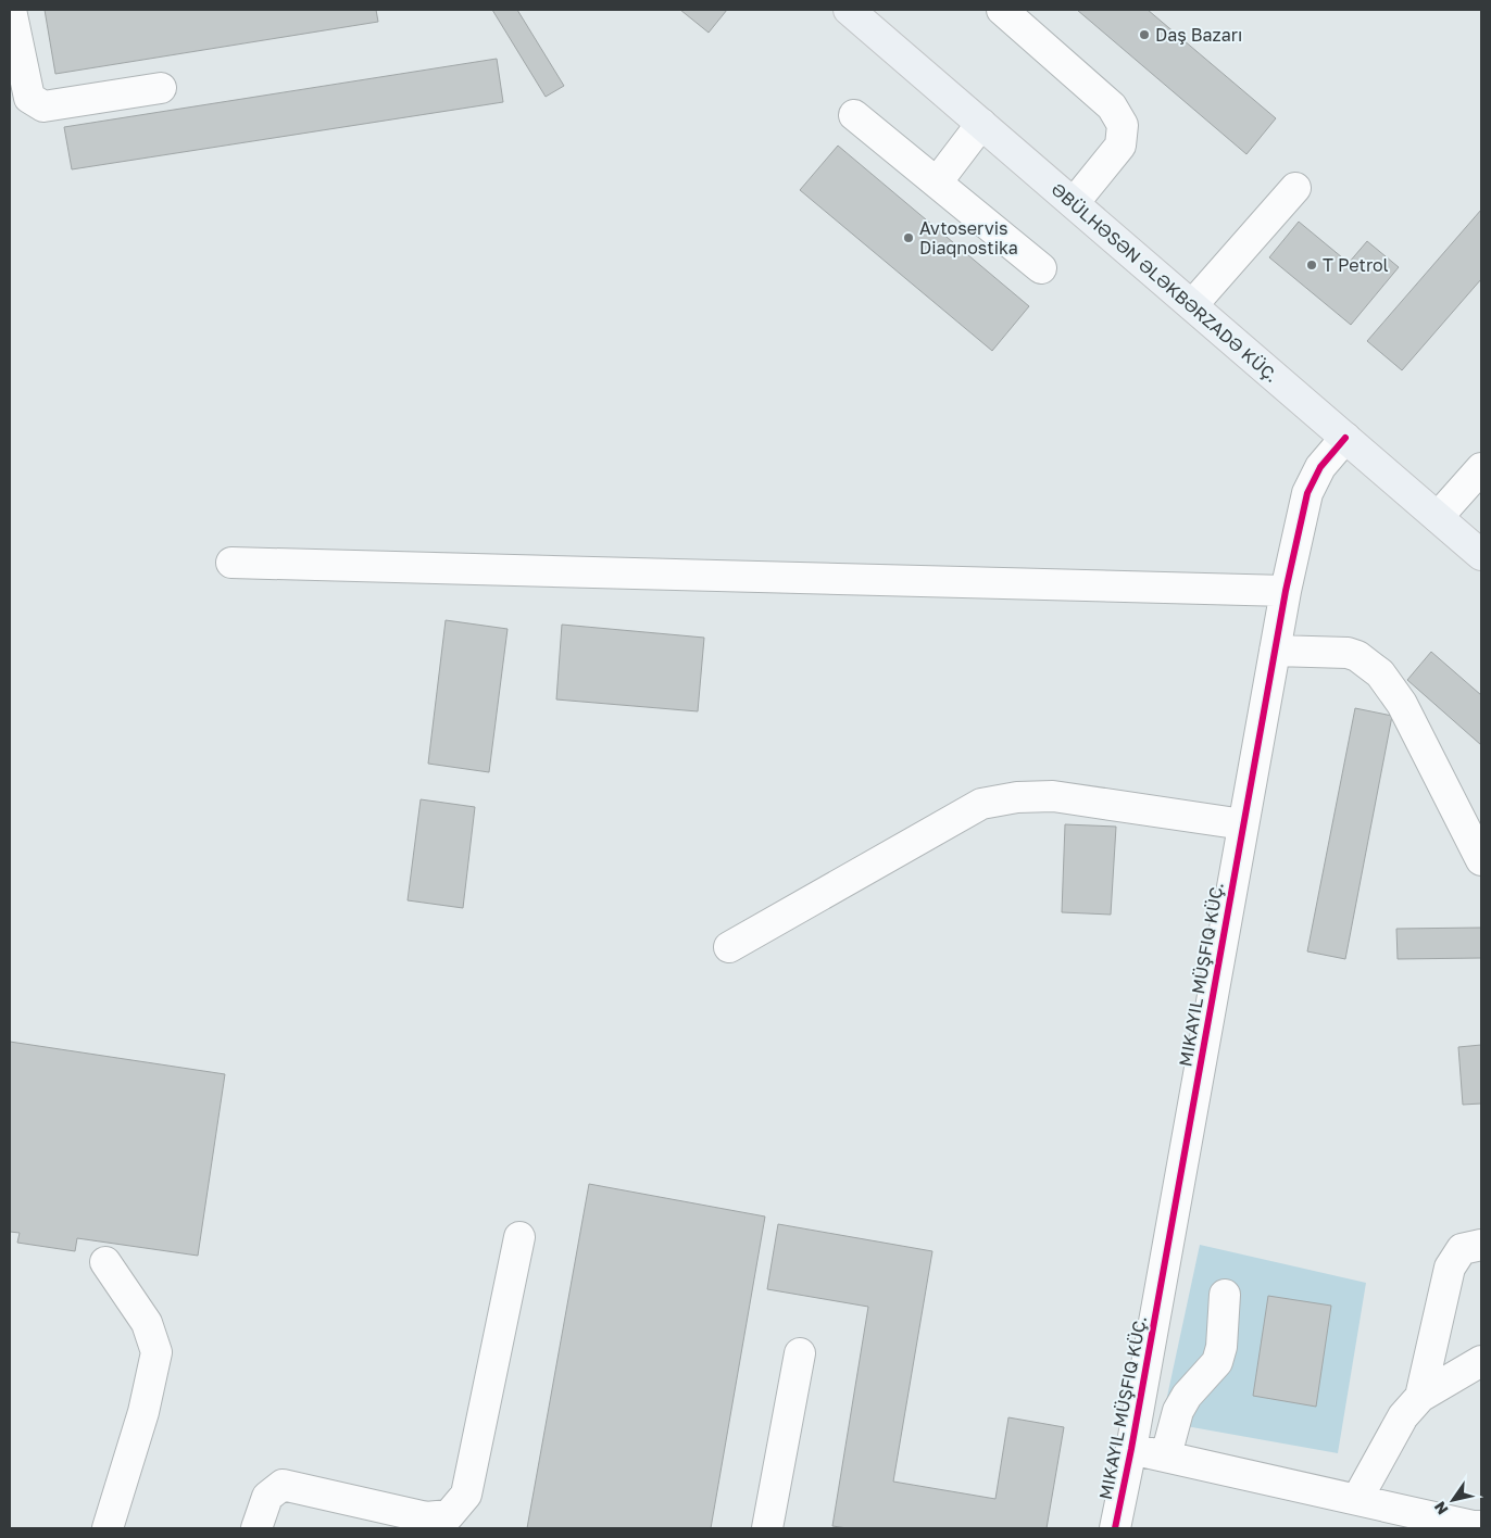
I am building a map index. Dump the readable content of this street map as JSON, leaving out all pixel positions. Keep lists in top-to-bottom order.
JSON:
{
  "streets": {
    "main road": ["ƏBÜLHƏSƏN ƏLƏKBƏRZADƏ KÜÇ."],
    "cycle path": ["MIKAYIL MÜŞFIQ KÜÇ."]
  },
  "places": ["Daş Bazarı", "Avtoservis Diaqnostika", "T Petrol"],
  "north": "bottom left"
}
